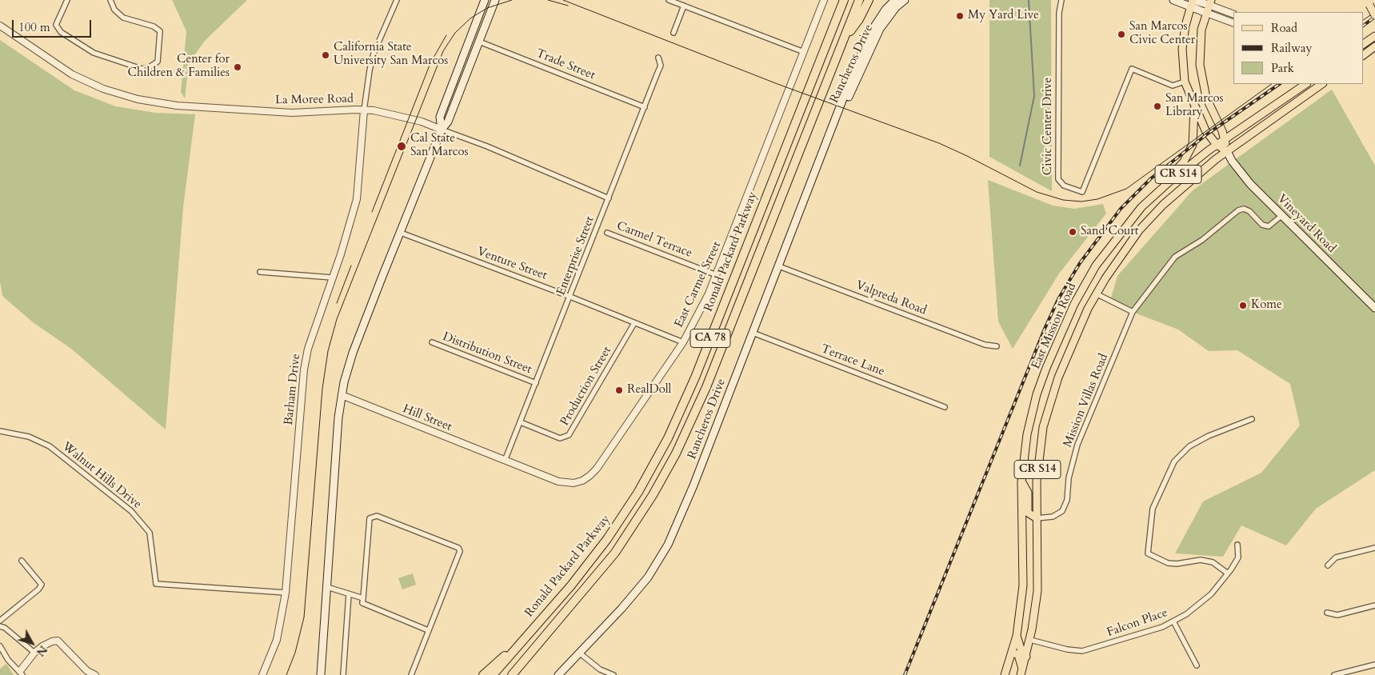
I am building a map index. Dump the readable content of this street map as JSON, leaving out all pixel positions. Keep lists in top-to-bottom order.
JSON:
{
  "streets": {
    "highway": ["Ronald Packard Parkway", "CA 78"],
    "main road": [
      "Rancheros Drive",
      "CR S14",
      "Vineyard Road",
      "East Mission Road"
    ],
    "street": [
      "Trade Street",
      "La Moree Road",
      "Civic Center Drive",
      "Carmel Terrace",
      "Enterprise Street",
      "Venture Street",
      "East Carmel Street",
      "Valpreda Road",
      "Distribution Street",
      "Terrace Lane",
      "Production Street",
      "Barham Drive",
      "Mission Villas Road",
      "Hill Street",
      "Walnut Hills Drive",
      "Falcon Place"
    ]
  },
  "crossings": [
    ["Rancheros Drive", "Valpreda Road"],
    ["Rancheros Drive", "Terrace Lane"],
    ["Trade Street", "Enterprise Street"],
    ["La Moree Road", "Enterprise Street"],
    ["La Moree Road", "Barham Drive"],
    ["Vineyard Road", "East Mission Road"],
    ["Carmel Terrace", "East Carmel Street"],
    ["Enterprise Street", "Venture Street"],
    ["Enterprise Street", "East Carmel Street"],
    ["Enterprise Street", "Distribution Street"],
    ["Enterprise Street", "Production Street"],
    ["Enterprise Street", "Hill Street"],
    ["Venture Street", "East Carmel Street"],
    ["Venture Street", "Production Street"],
    ["East Carmel Street", "Hill Street"],
    ["East Mission Road", "Mission Villas Road"],
    ["East Mission Road", "Falcon Place"],
    ["Barham Drive", "Walnut Hills Drive"]
  ],
  "places": [
    "My Yard Live",
    "San Marcos Civic Center",
    "California State University San Marcos",
    "Center for Children & Families",
    "San Marcos Library",
    "Cal State San Marcos",
    "Sand Court",
    "Kome",
    "RealDoll"
  ],
  "legend": ["Road", "Railway", "Park"],
  "scale_bar": "100 m",
  "north": "bottom right"
}
